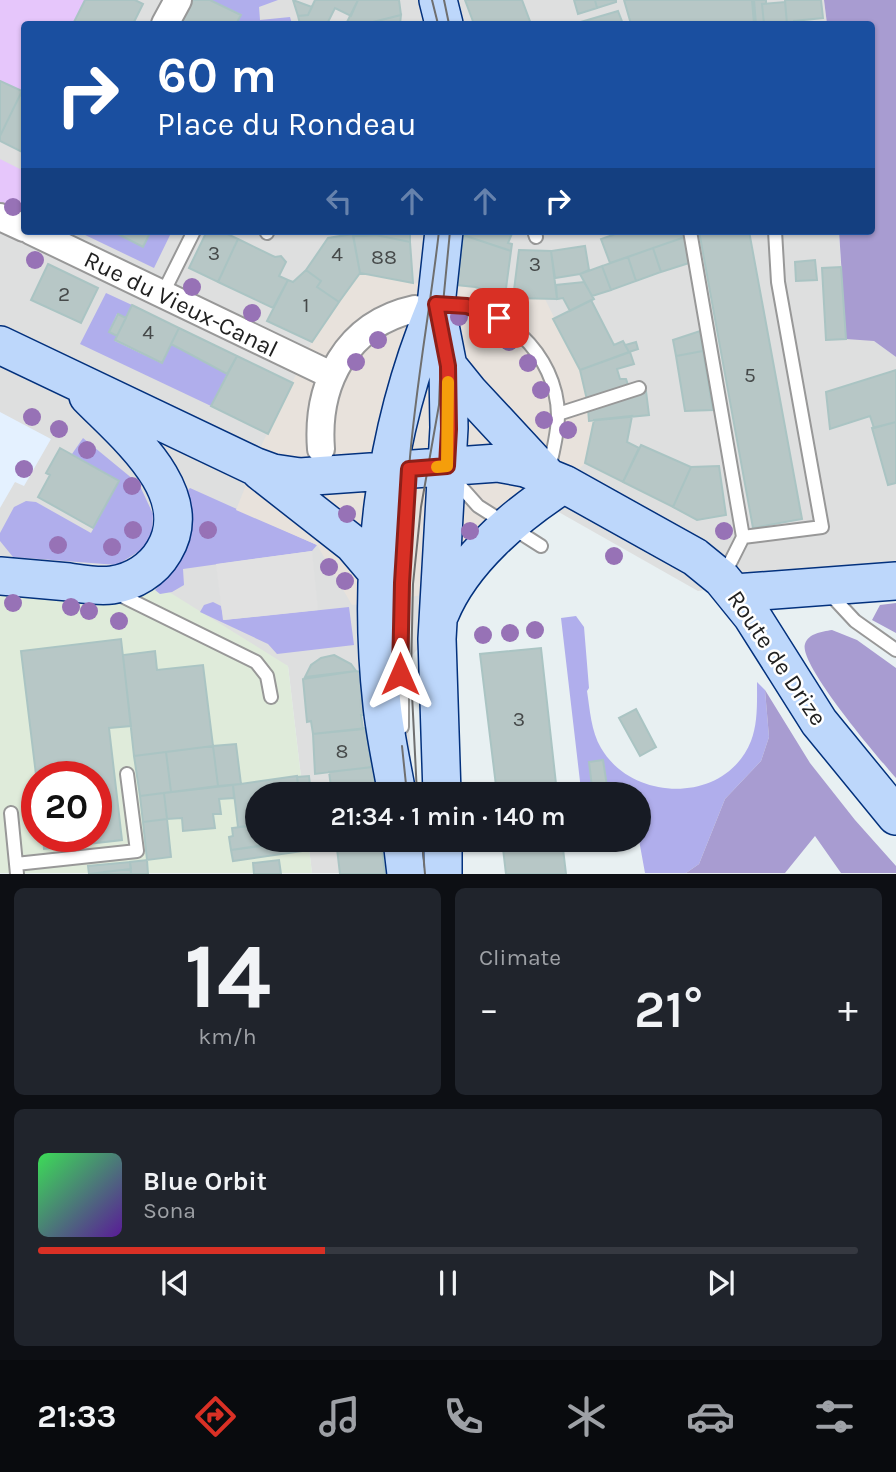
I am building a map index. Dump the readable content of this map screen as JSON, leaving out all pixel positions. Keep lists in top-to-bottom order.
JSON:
{
  "streets": {
    "main road": ["Route de Drize"],
    "street": ["Rue du Vieux-Canal"]
  },
  "house_numbers": [
    "3",
    "4",
    "88",
    "3",
    "2",
    "1",
    "4",
    "5",
    "3",
    "8"
  ],
  "page": {
    "turn": ["60 m", "Place du Rondeau"],
    "limit": "20",
    "trip": "21:34 · 1 min · 140 m",
    "tile": [
      ["14", "km/h"],
      "Climate"
    ],
    "heat": ["−", "21°", "+"],
    "song": ["Blue Orbit", "Sona"],
    "tabs": "21:33"
  }
}
